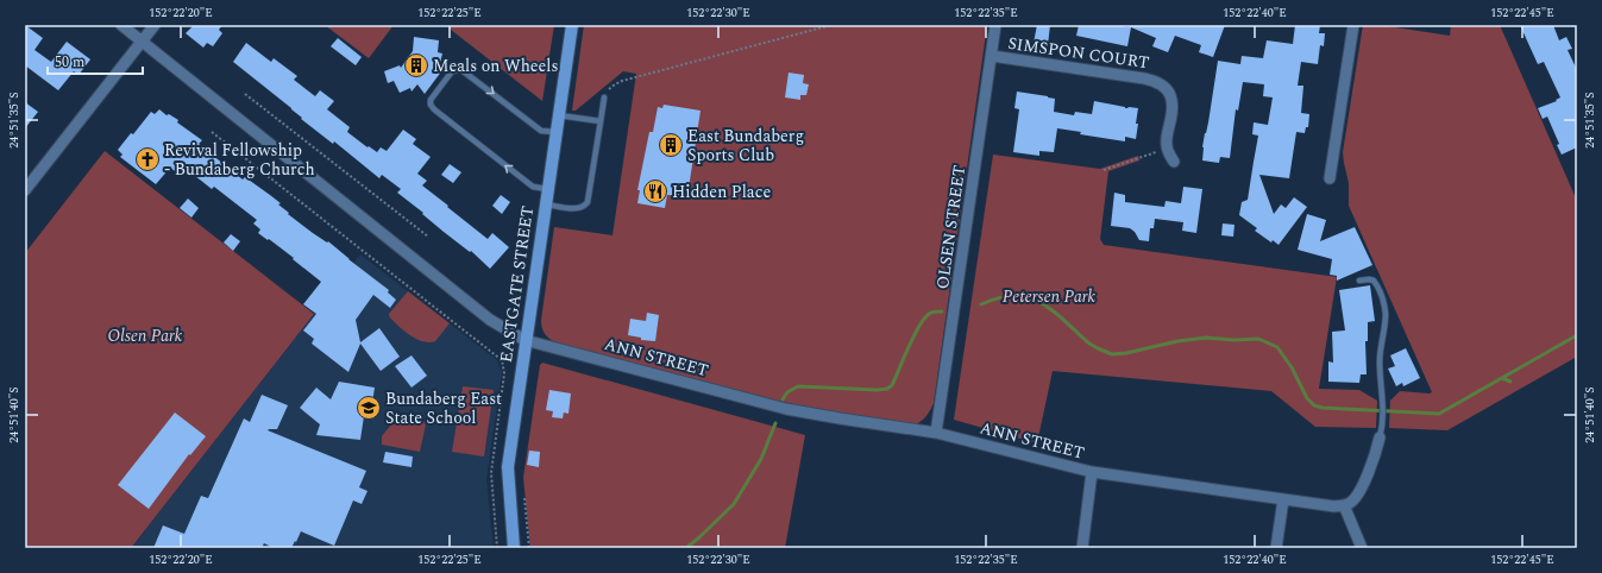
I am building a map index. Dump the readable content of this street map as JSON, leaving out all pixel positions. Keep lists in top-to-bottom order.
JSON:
{
  "streets": {
    "street": [
      "SIMSPON COURT",
      "OLSEN STREET",
      "EASTGATE STREET",
      "ANN STREET"
    ]
  },
  "crossings": [
    ["SIMSPON COURT", "OLSEN STREET"],
    ["OLSEN STREET", "ANN STREET"],
    ["EASTGATE STREET", "ANN STREET"]
  ],
  "parks": ["Petersen Park", "Olsen Park"],
  "places": {
    "building": ["Meals on Wheels", "East Bundaberg Sports Club"],
    "church": ["Revival Fellowship - Bundaberg Church"],
    "restaurant": ["Hidden Place"],
    "school or university": ["Bundaberg East State School"]
  },
  "scale_bar": "50 m",
  "coordinates": [
    "152°22'20\"E",
    "152°22'25\"E",
    "152°22'30\"E",
    "152°22'35\"E",
    "152°22'40\"E",
    "152°22'45\"E",
    "24°51'35\"S",
    "24°51'40\"S"
  ]
}
